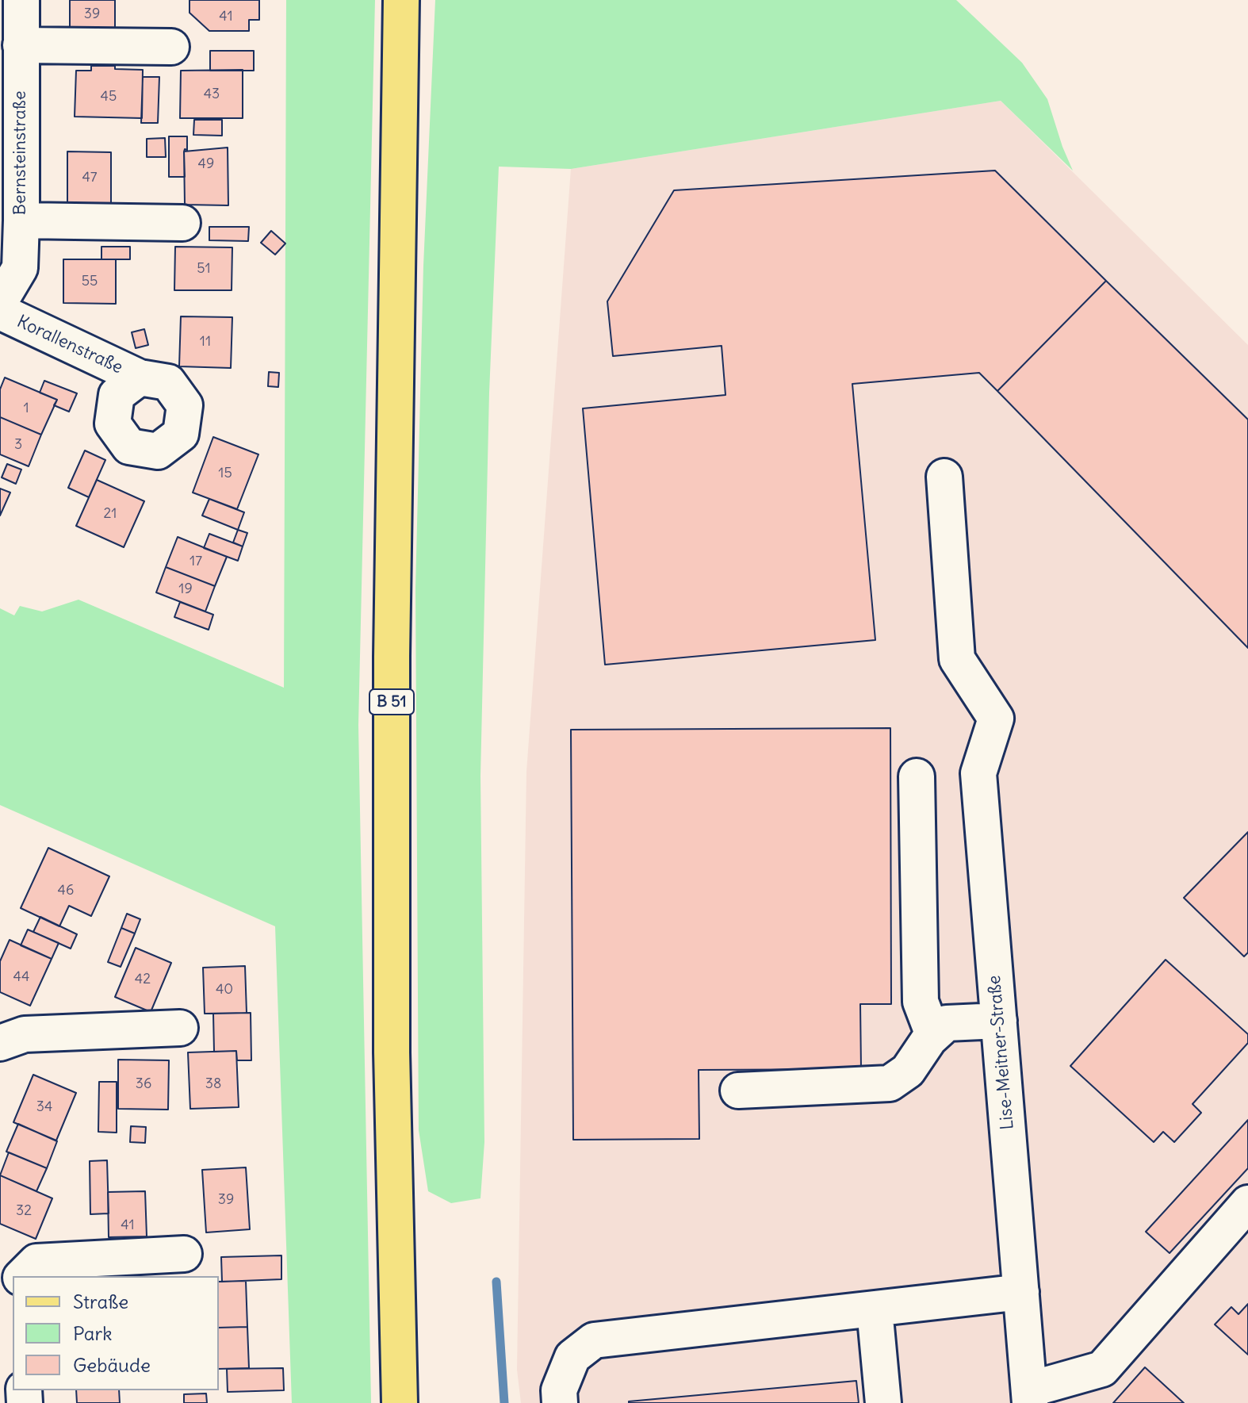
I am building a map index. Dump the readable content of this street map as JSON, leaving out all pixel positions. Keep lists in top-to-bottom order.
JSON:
{
  "streets": {
    "main road": ["B 51"],
    "street": ["Bernsteinstraße", "Korallenstraße", "Lise-Meitner-Straße"]
  },
  "house_numbers": [
    "39",
    "41",
    "43",
    "45",
    "49",
    "47",
    "51",
    "55",
    "11",
    "1",
    "3",
    "15",
    "21",
    "17",
    "19",
    "46",
    "44",
    "42",
    "40",
    "36",
    "38",
    "34",
    "39",
    "32",
    "41"
  ],
  "legend": ["Straße", "Park", "Gebäude"]
}
